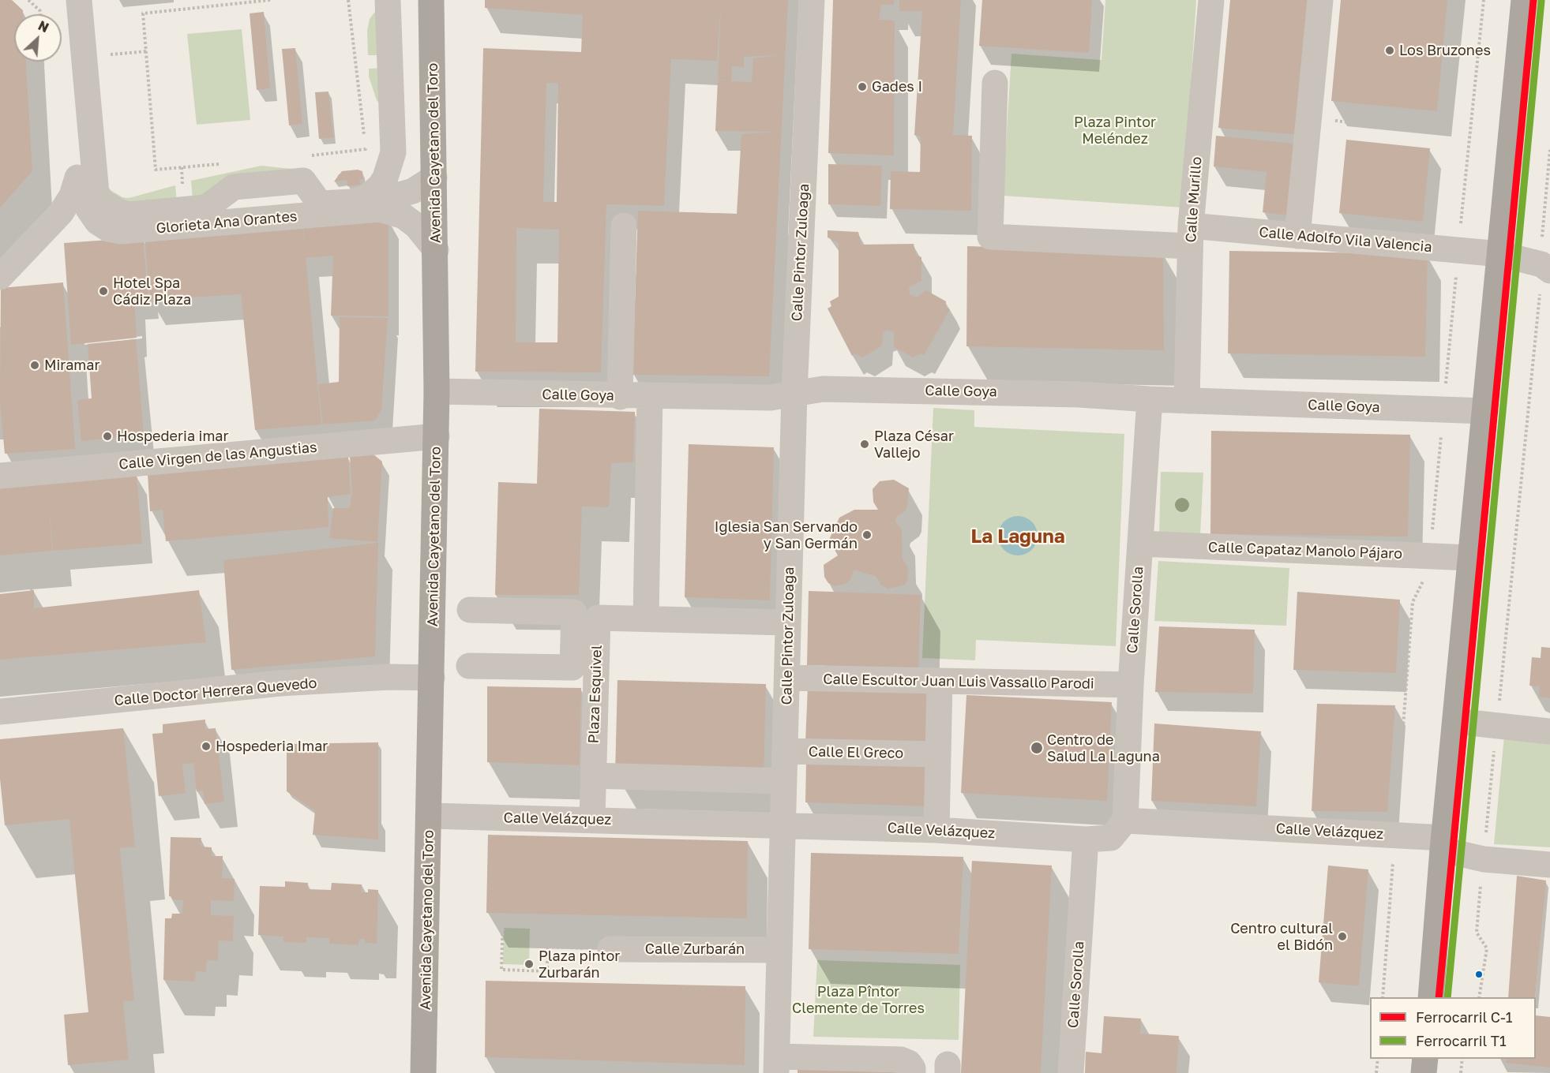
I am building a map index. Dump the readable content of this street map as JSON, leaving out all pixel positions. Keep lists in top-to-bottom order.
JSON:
{
  "streets": {
    "main road": ["Avenida Cayetano del Toro"],
    "street": [
      "Calle Murillo",
      "Glorieta Ana Orantes",
      "Calle Adolfo Vila Valencia",
      "Calle Pintor Zuloaga",
      "Calle Goya",
      "Calle Virgen de las Angustias",
      "Calle Capataz Manolo Pájaro",
      "Calle Sorolla",
      "Calle Escultor Juan Luis Vassallo Parodi",
      "Calle Doctor Herrera Quevedo",
      "Plaza Esquivel",
      "Calle El Greco",
      "Calle Velázquez",
      "Calle Zurbarán"
    ]
  },
  "crossings": [
    ["Avenida Cayetano del Toro", "Calle Goya"],
    ["Avenida Cayetano del Toro", "Calle Virgen de las Angustias"],
    ["Avenida Cayetano del Toro", "Calle Doctor Herrera Quevedo"],
    ["Avenida Cayetano del Toro", "Calle Velázquez"],
    ["Calle Murillo", "Calle Adolfo Vila Valencia"],
    ["Calle Murillo", "Calle Goya"],
    ["Calle Pintor Zuloaga", "Calle Goya"],
    ["Calle Pintor Zuloaga", "Calle Escultor Juan Luis Vassallo Parodi"],
    ["Calle Pintor Zuloaga", "Plaza Esquivel"],
    ["Calle Pintor Zuloaga", "Calle El Greco"],
    ["Calle Pintor Zuloaga", "Calle Velázquez"],
    ["Calle Pintor Zuloaga", "Calle Zurbarán"],
    ["Calle Goya", "Calle Sorolla"],
    ["Calle Capataz Manolo Pájaro", "Calle Sorolla"],
    ["Calle Sorolla", "Calle Escultor Juan Luis Vassallo Parodi"],
    ["Calle Sorolla", "Calle Velázquez"],
    ["Plaza Esquivel", "Calle Velázquez"]
  ],
  "districts": ["La Laguna"],
  "parks": ["Plaza Pintor Meléndez", "Plaza Pîntor Clemente de Torres"],
  "places": [
    "Los Bruzones",
    "Gades I",
    "Hotel Spa Cádiz Plaza",
    "Miramar",
    "Hospederia imar",
    "Plaza César Vallejo",
    "Iglesia San Servando y San Germán",
    "Hospederia Imar",
    "Centro de Salud La Laguna",
    "Centro cultural el Bidón",
    "Plaza pintor Zurbarán"
  ],
  "lines": ["rail line C-1", "rail line T1"],
  "legend": ["Ferrocarril C-1", "Ferrocarril T1"],
  "north": "top right"
}
